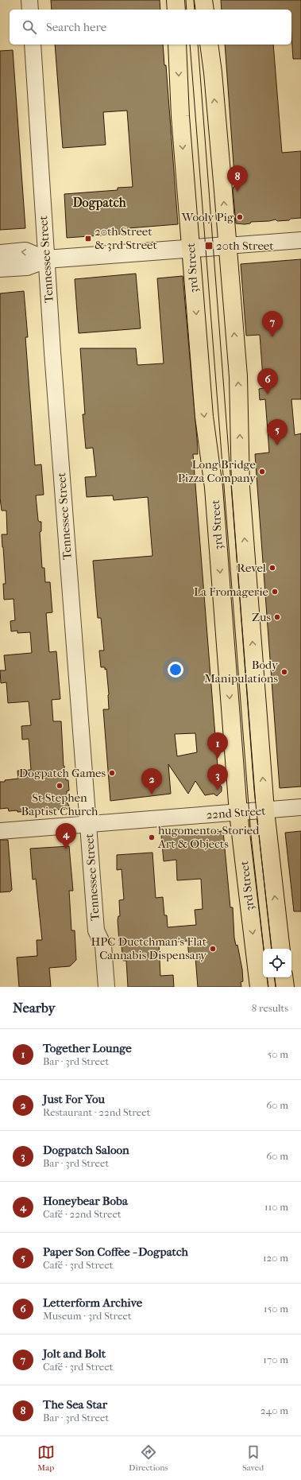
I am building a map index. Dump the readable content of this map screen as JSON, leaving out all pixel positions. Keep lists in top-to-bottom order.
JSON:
{
  "streets": {
    "main road": ["3rd Street"],
    "street": ["Tennessee Street", "22nd Street"]
  },
  "crossings": [
    ["Tennessee Street", "22nd Street"],
    ["3rd Street", "22nd Street"]
  ],
  "districts": ["Dogpatch"],
  "places": {
    "other": [
      "Wooly Pig",
      "Long Bridge Pizza Company",
      "Revel",
      "La Fromagerie",
      "Zus",
      "Body Manipulations",
      "Dogpatch Games",
      "St Stephen Baptist Church",
      "hugomento: Storied Art & Objects",
      "HPC Ductchman's Flat Cannabis Dispensary"
    ],
    "transit": ["20th Street & 3rd Street", "20th Street"]
  },
  "page": {
    "search": "Search here",
    "pins": [
      "8",
      "7",
      "6",
      "5",
      "1",
      "3",
      "2",
      "4"
    ],
    "heading": ["Nearby", "8 results"],
    "list": [
      {
        "mark": "1",
        "name": "Together Lounge",
        "note": "Bar · 3rd Street",
        "value": "50 m"
      },
      {
        "mark": "2",
        "name": "Just For You",
        "note": "Restaurant · 22nd Street",
        "value": "60 m"
      },
      {
        "mark": "3",
        "name": "Dogpatch Saloon",
        "note": "Bar · 3rd Street",
        "value": "60 m"
      },
      {
        "mark": "4",
        "name": "Honeybear Boba",
        "note": "Café · 22nd Street",
        "value": "110 m"
      },
      {
        "mark": "5",
        "name": "Paper Son Coffee - Dogpatch",
        "note": "Café · 3rd Street",
        "value": "120 m"
      },
      {
        "mark": "6",
        "name": "Letterform Archive",
        "note": "Museum · 3rd Street",
        "value": "150 m"
      },
      {
        "mark": "7",
        "name": "Jolt and Bolt",
        "note": "Café · 3rd Street",
        "value": "170 m"
      },
      {
        "mark": "8",
        "name": "The Sea Star",
        "note": "Bar · 3rd Street",
        "value": "240 m"
      }
    ],
    "nav": ["Map", "Directions", "Saved"]
  }
}
